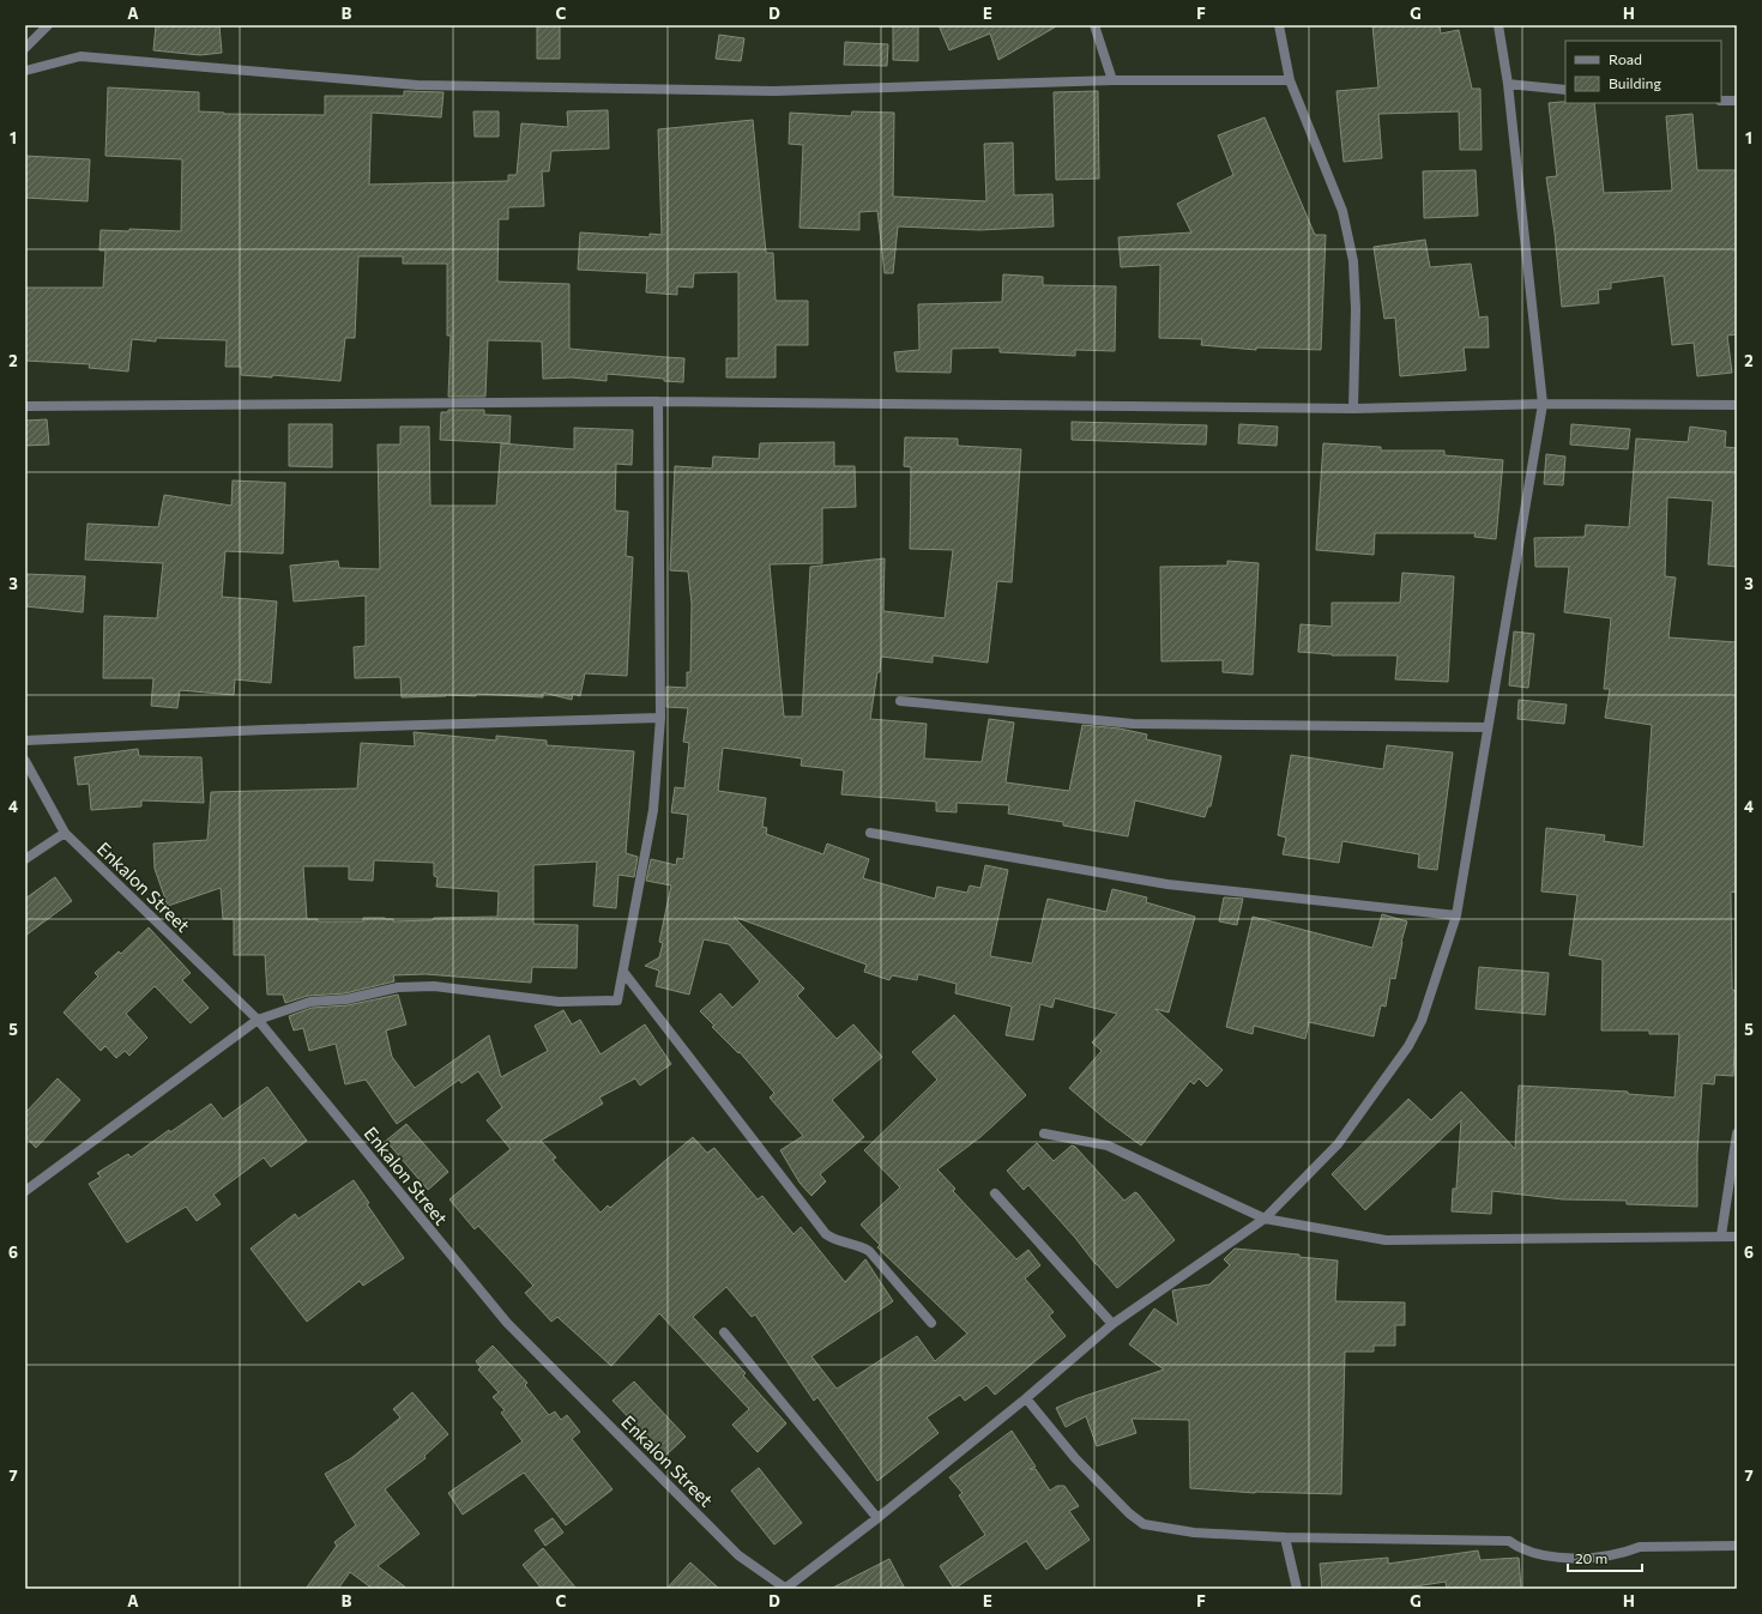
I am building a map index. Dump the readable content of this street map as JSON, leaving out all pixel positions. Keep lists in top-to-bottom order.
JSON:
{
  "streets": {
    "street": ["Enkalon Street"]
  },
  "legend": ["Road", "Building"],
  "scale_bar": "20 m",
  "grid": {
    "columns": [
      "A",
      "B",
      "C",
      "D",
      "E",
      "F",
      "G",
      "H"
    ],
    "rows": [
      "1",
      "2",
      "3",
      "4",
      "5",
      "6",
      "7"
    ]
  }
}
